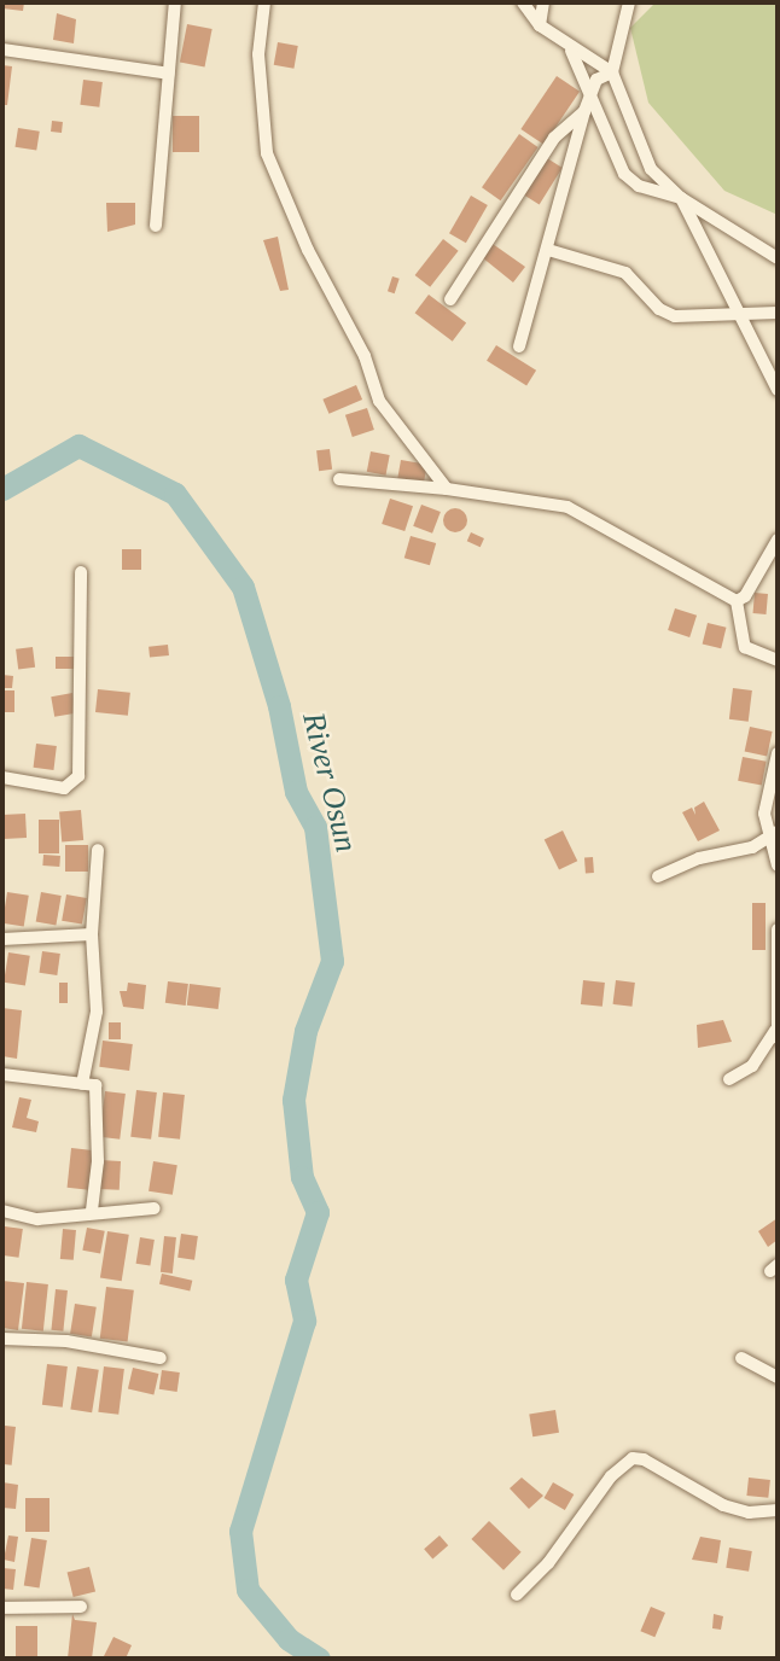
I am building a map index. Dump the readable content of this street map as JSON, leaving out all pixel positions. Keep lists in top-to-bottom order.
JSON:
{
  "water": ["River Osun"]
}
